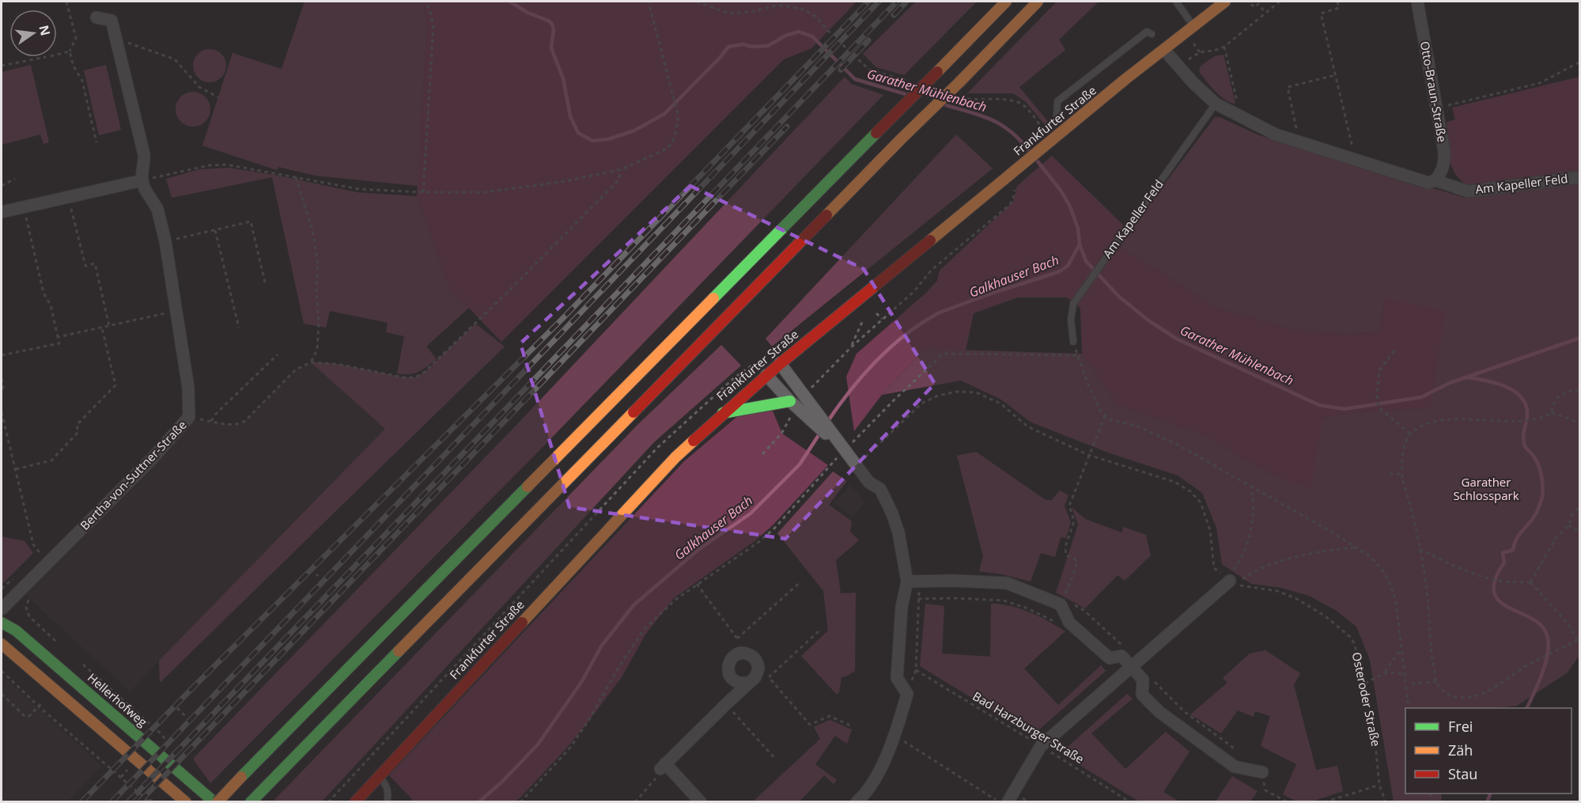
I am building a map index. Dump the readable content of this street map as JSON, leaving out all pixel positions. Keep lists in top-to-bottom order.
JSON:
{
  "streets": {
    "main road": ["Frankfurter Straße", "Hellerhofweg"],
    "street": ["Otto-Braun-Straße", "Am Kapeller Feld", "Bertha-von-Suttner-Straße"],
    "path": ["Osteroder Straße", "Bad Harzburger Straße"]
  },
  "crossings": [
    ["Otto-Braun-Straße", "Am Kapeller Feld"],
    ["Frankfurter Straße", "Am Kapeller Feld"]
  ],
  "water": ["Garather Mühlenbach", "Galkhauser Bach"],
  "parks": ["Garather Schlosspark"],
  "legend": ["Frei", "Zäh", "Stau"],
  "north": "right"
}
